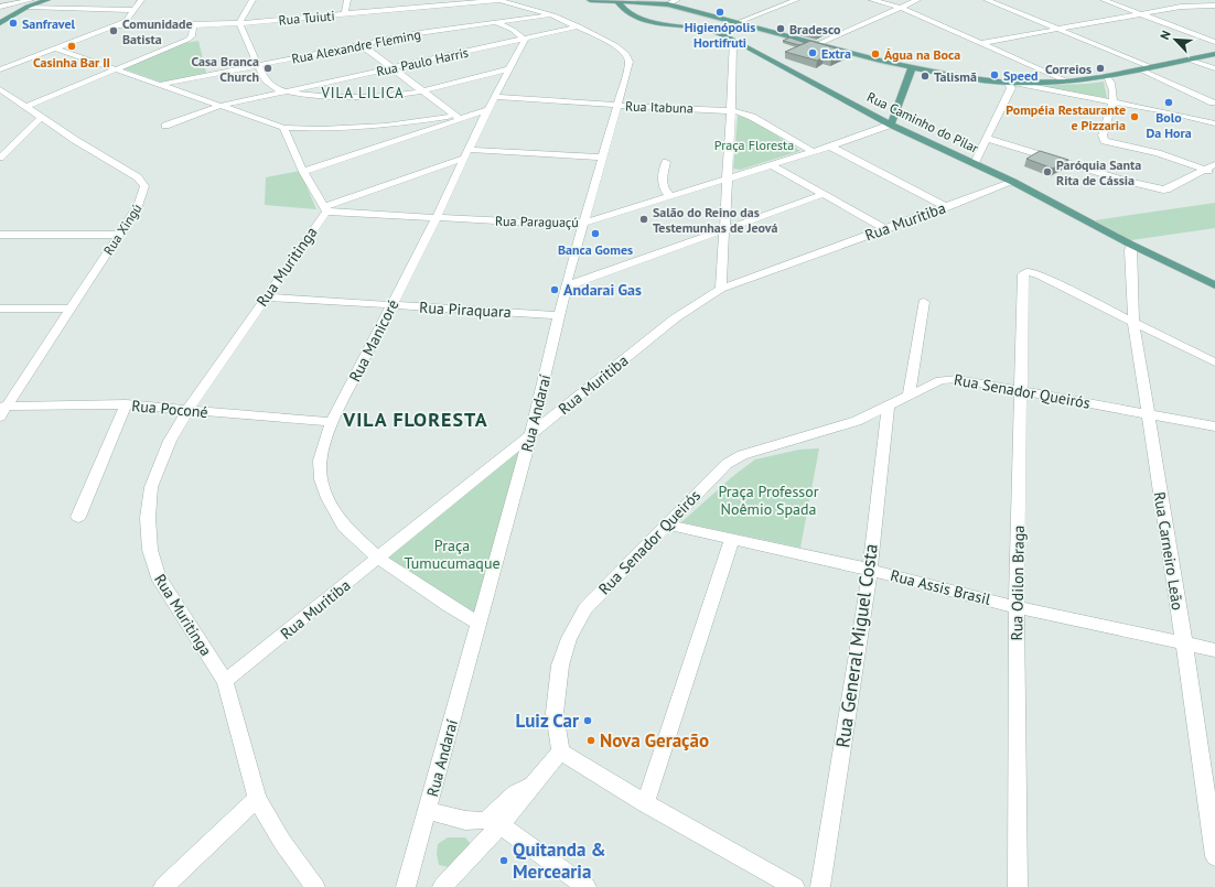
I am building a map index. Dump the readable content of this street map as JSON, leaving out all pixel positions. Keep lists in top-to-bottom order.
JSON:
{
  "streets": {
    "main road": ["Rua Caminho do Pilar"],
    "street": [
      "Rua Tuiuti",
      "Rua Alexandre Fleming",
      "Rua Paulo Harris",
      "Rua Itabuna",
      "Rua Paraguaçú",
      "Rua Muritiba",
      "Rua Xingú",
      "Rua Muritinga",
      "Rua Piraquara",
      "Rua Manicoré",
      "Rua Senador Queirós",
      "Rua Poconé",
      "Rua Andaraí",
      "Rua Carneiro Leão",
      "Rua Odilon Braga",
      "Rua Assis Brasil",
      "Rua General Miguel Costa"
    ]
  },
  "crossings": [
    ["Rua Tuiuti", "Rua Andaraí"],
    ["Rua Alexandre Fleming", "Rua Andaraí"],
    ["Rua Paulo Harris", "Rua Manicoré"],
    ["Rua Paulo Harris", "Rua Andaraí"],
    ["Rua Itabuna", "Rua Paraguaçú"],
    ["Rua Itabuna", "Rua Manicoré"],
    ["Rua Itabuna", "Rua Andaraí"],
    ["Rua Caminho do Pilar", "Rua Paraguaçú"],
    ["Rua Caminho do Pilar", "Rua Muritiba"],
    ["Rua Caminho do Pilar", "Rua Carneiro Leão"],
    ["Rua Paraguaçú", "Rua Muritinga"],
    ["Rua Paraguaçú", "Rua Manicoré"],
    ["Rua Paraguaçú", "Rua Andaraí"],
    ["Rua Muritiba", "Rua Muritinga"],
    ["Rua Muritiba", "Rua Manicoré"],
    ["Rua Muritiba", "Rua Andaraí"],
    ["Rua Xingú", "Rua Poconé"],
    ["Rua Muritinga", "Rua Piraquara"],
    ["Rua Muritinga", "Rua Poconé"],
    ["Rua Piraquara", "Rua Manicoré"],
    ["Rua Piraquara", "Rua Andaraí"],
    ["Rua Manicoré", "Rua Poconé"],
    ["Rua Manicoré", "Rua Andaraí"],
    ["Rua Senador Queirós", "Rua Carneiro Leão"],
    ["Rua Senador Queirós", "Rua Odilon Braga"],
    ["Rua Senador Queirós", "Rua Assis Brasil"],
    ["Rua Senador Queirós", "Rua General Miguel Costa"],
    ["Rua Carneiro Leão", "Rua Odilon Braga"],
    ["Rua Carneiro Leão", "Rua Assis Brasil"],
    ["Rua Odilon Braga", "Rua Assis Brasil"],
    ["Rua Assis Brasil", "Rua General Miguel Costa"]
  ],
  "districts": ["VILA LILICA", "VILA FLORESTA"],
  "parks": ["Praça Floresta", "Praça Professor Noêmio Spada", "Praça Tumucumaque"],
  "places": [
    "Higienópolis Hortifruti",
    "Sanfravel",
    "Bradesco",
    "Comunidade Batista",
    "Casinha Bar II",
    "Extra",
    "Água na Boca",
    "Casa Branca Church",
    "Correios",
    "Speed",
    "Talismã",
    "Bolo Da Hora",
    "Pompéia Restaurante e Pizzaria",
    "Paróquia Santa Rita de Cássia",
    "Salão do Reino das Testemunhas de Jeová",
    "Banca Gomes",
    "Andarai Gas",
    "Luiz Car",
    "Nova Geração",
    "Quitanda & Mercearia"
  ],
  "north": "top left"
}
